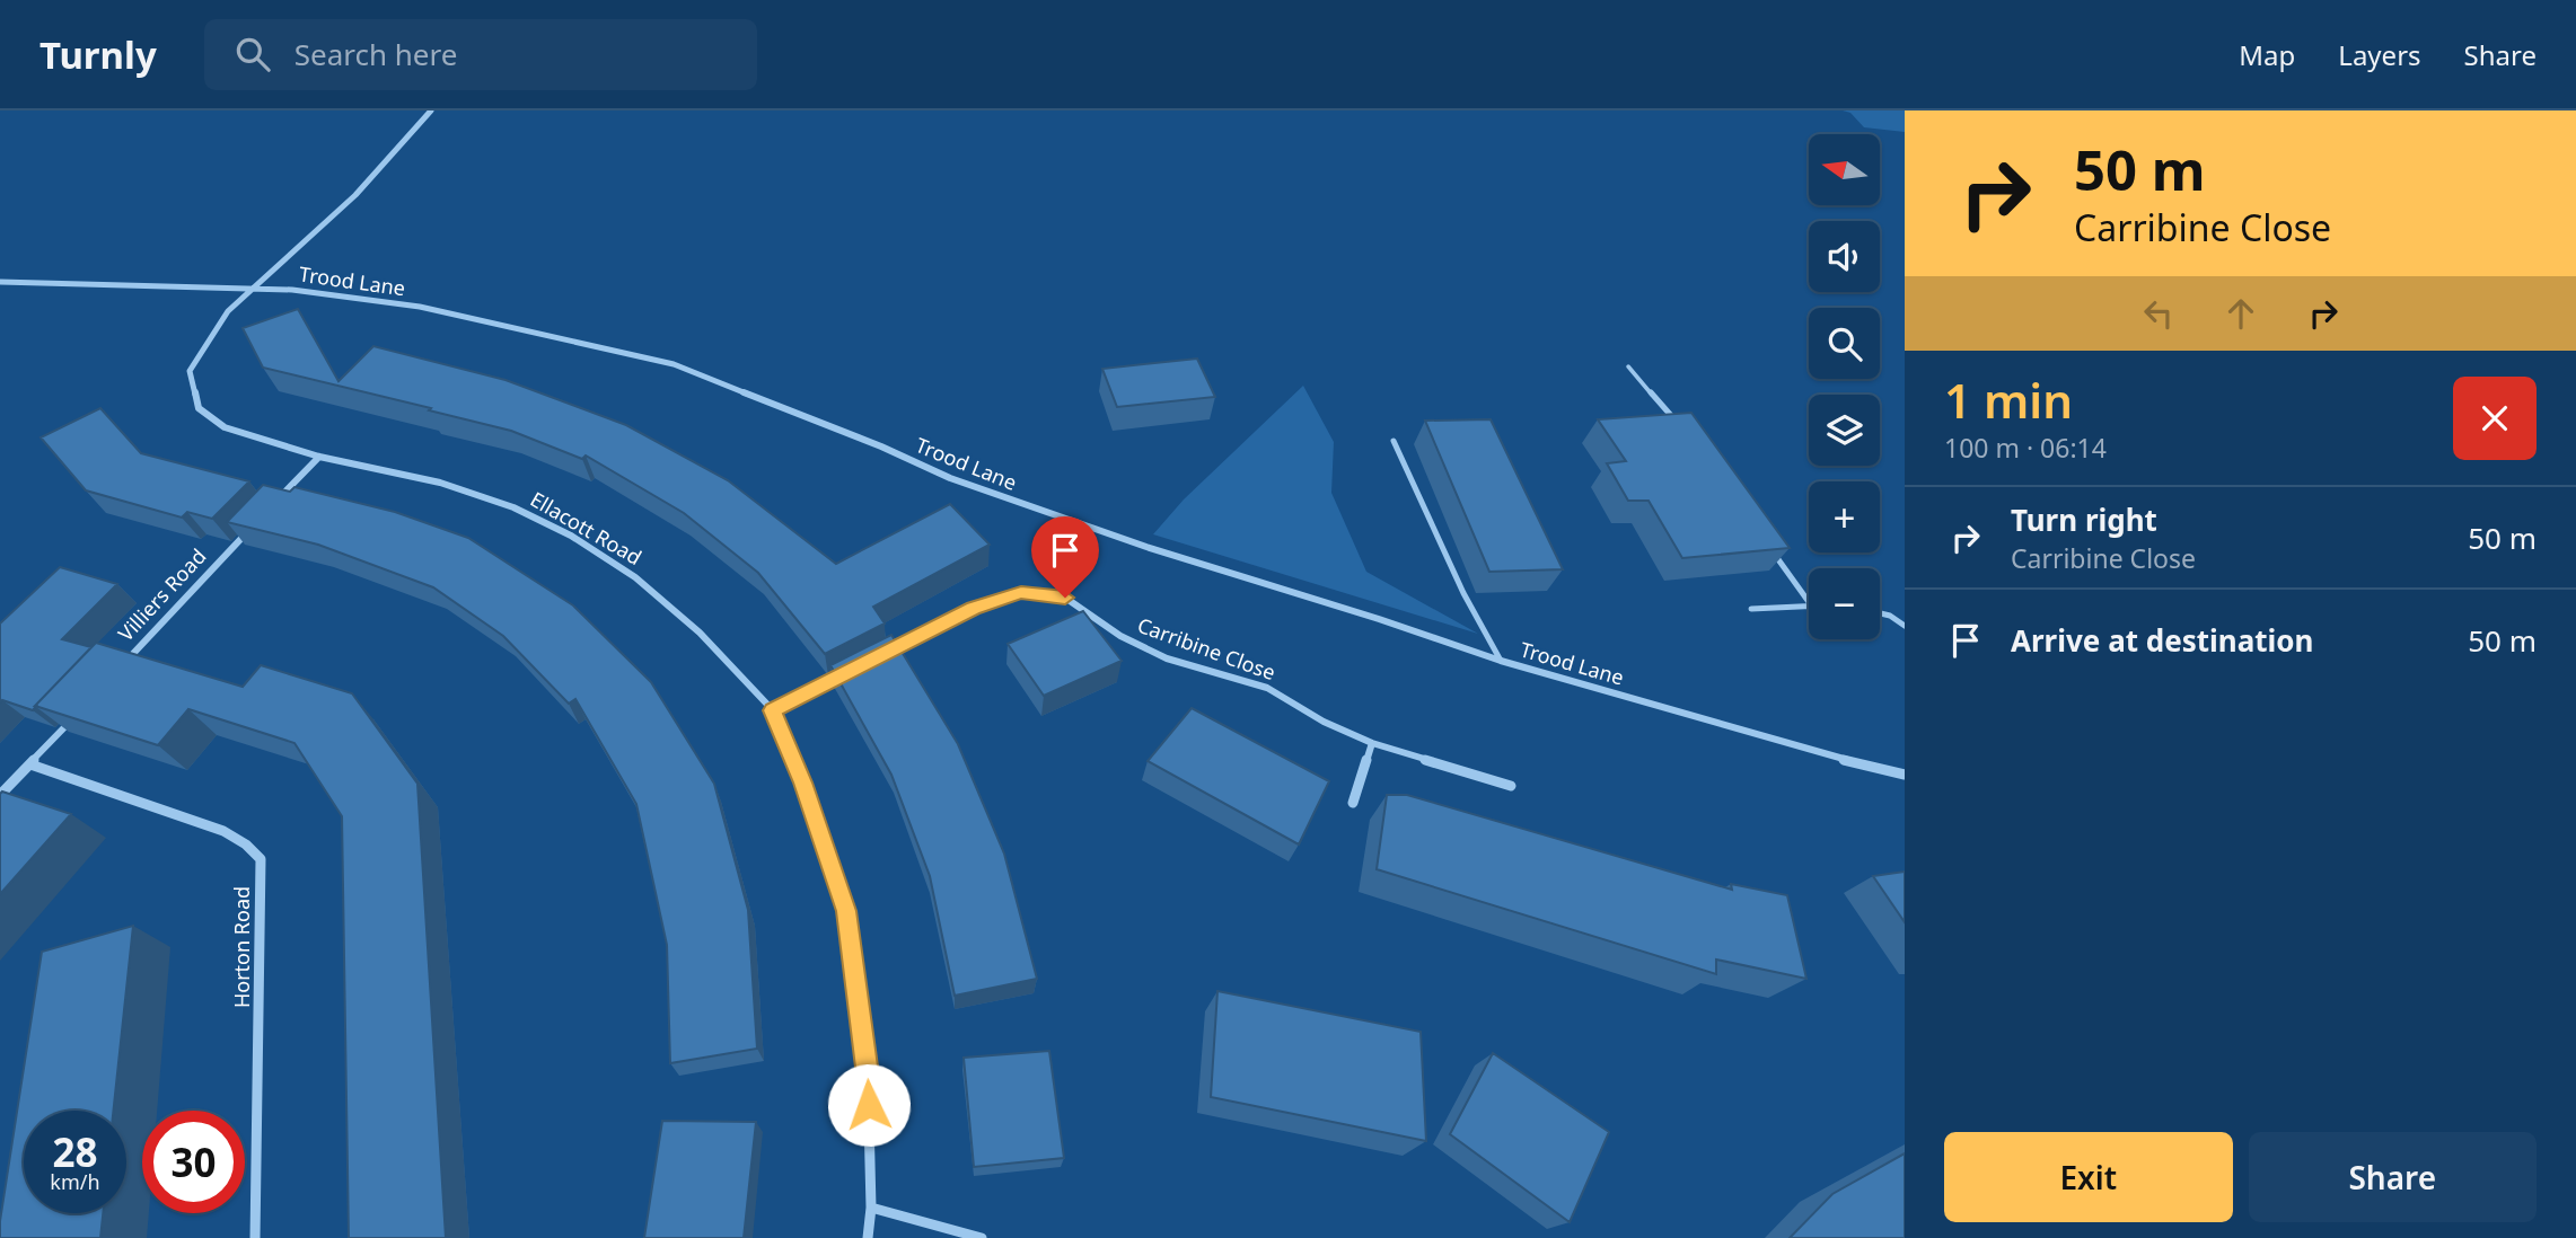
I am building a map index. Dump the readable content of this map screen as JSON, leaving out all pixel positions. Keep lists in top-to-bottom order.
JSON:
{
  "streets": {
    "street": [
      "Trood Lane",
      "Ellacott Road",
      "Villiers Road",
      "Carribine Close",
      "Horton Road"
    ]
  },
  "crossings": [
    ["Trood Lane", "Ellacott Road"]
  ],
  "north": "left",
  "page": {
    "header": "Turnly",
    "search": "Search here",
    "nav": ["Map", "Layers", "Share"],
    "turn": ["50 m", "Carribine Close"],
    "map_buttons": ["+", "−"],
    "heading": ["1 min", "100 m · 06:14"],
    "list": [
      {
        "name": "Turn right",
        "note": "Carribine Close",
        "value": "50 m"
      },
      {
        "name": "Arrive at destination",
        "value": "50 m"
      }
    ],
    "speed": "28 km/h",
    "limit": "30",
    "buttons": ["Exit", "Share"]
  }
}
